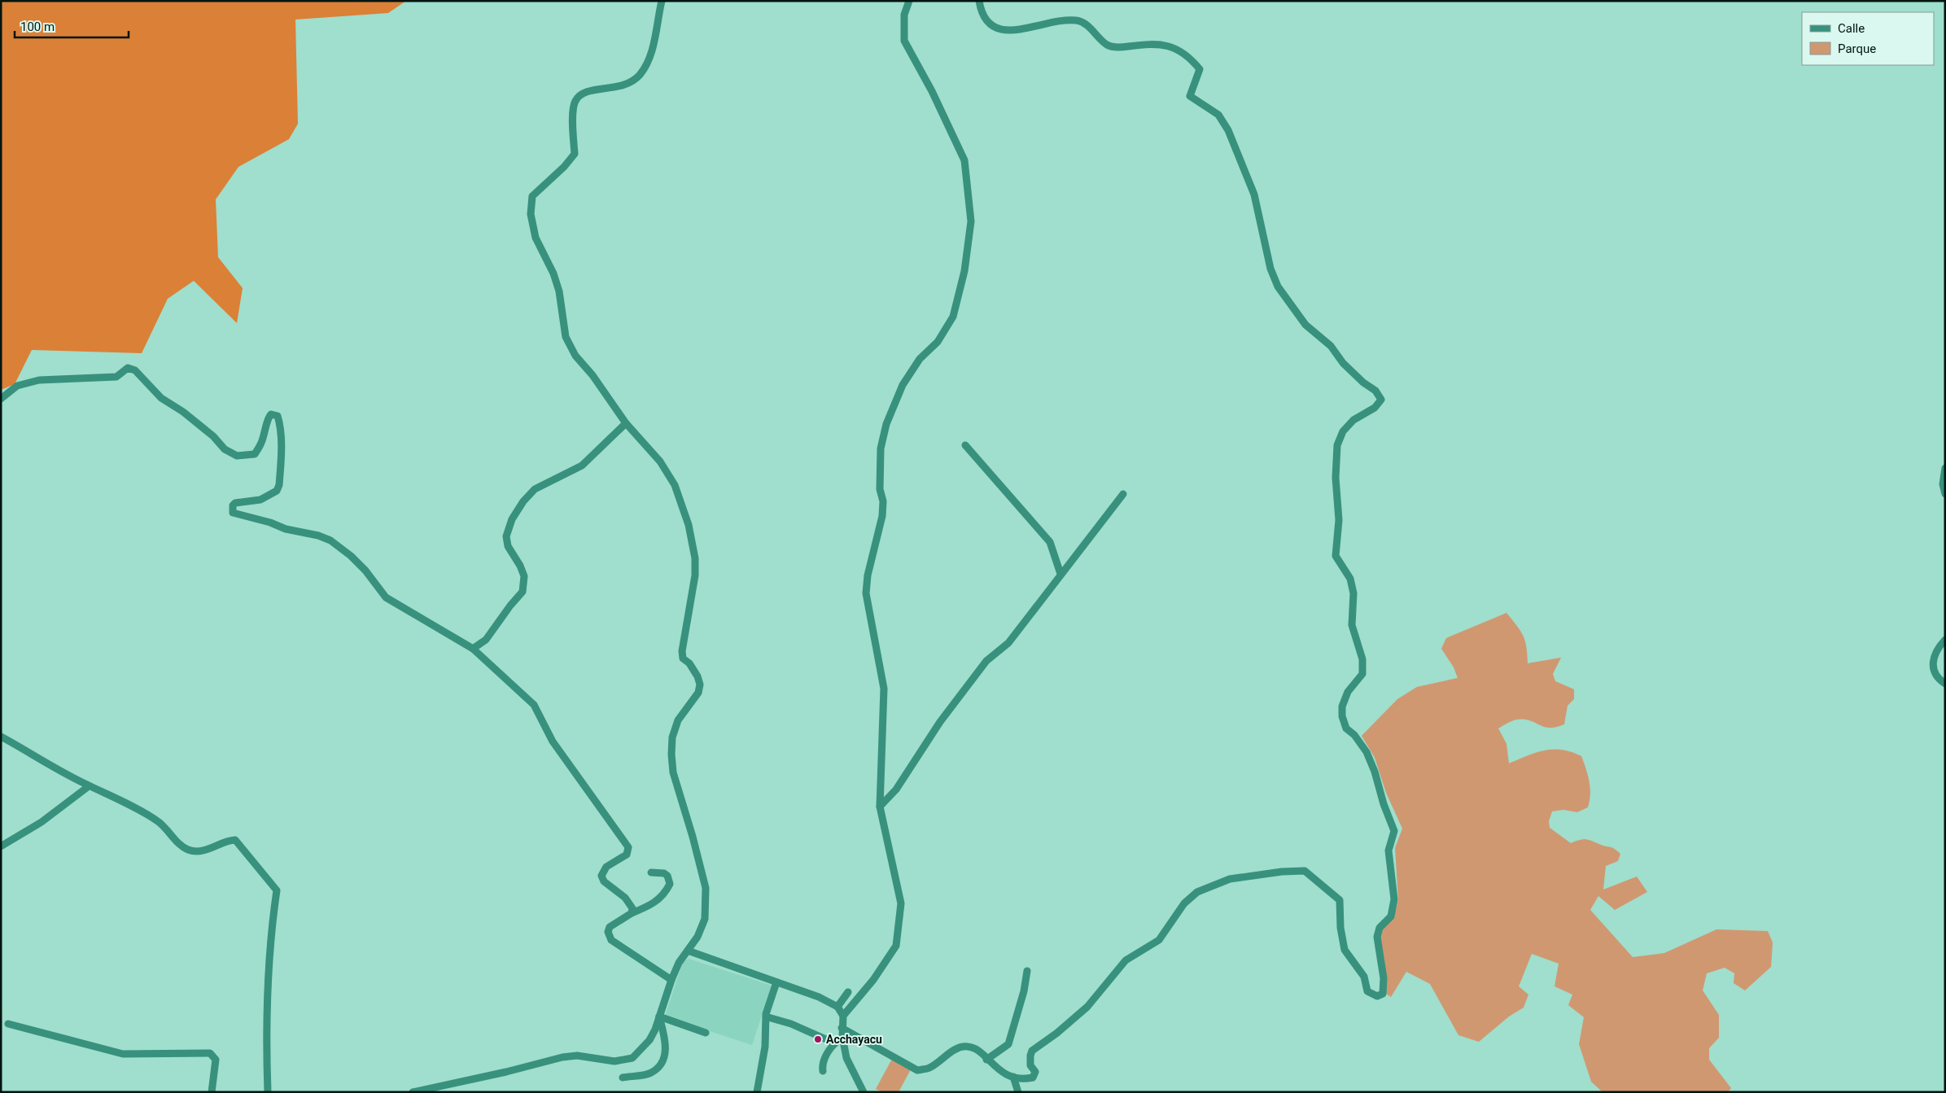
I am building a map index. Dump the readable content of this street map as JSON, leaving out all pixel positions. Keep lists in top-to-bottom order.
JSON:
{
  "places": ["Acchayacu"],
  "legend": ["Calle", "Parque"],
  "scale_bar": "100 m"
}
